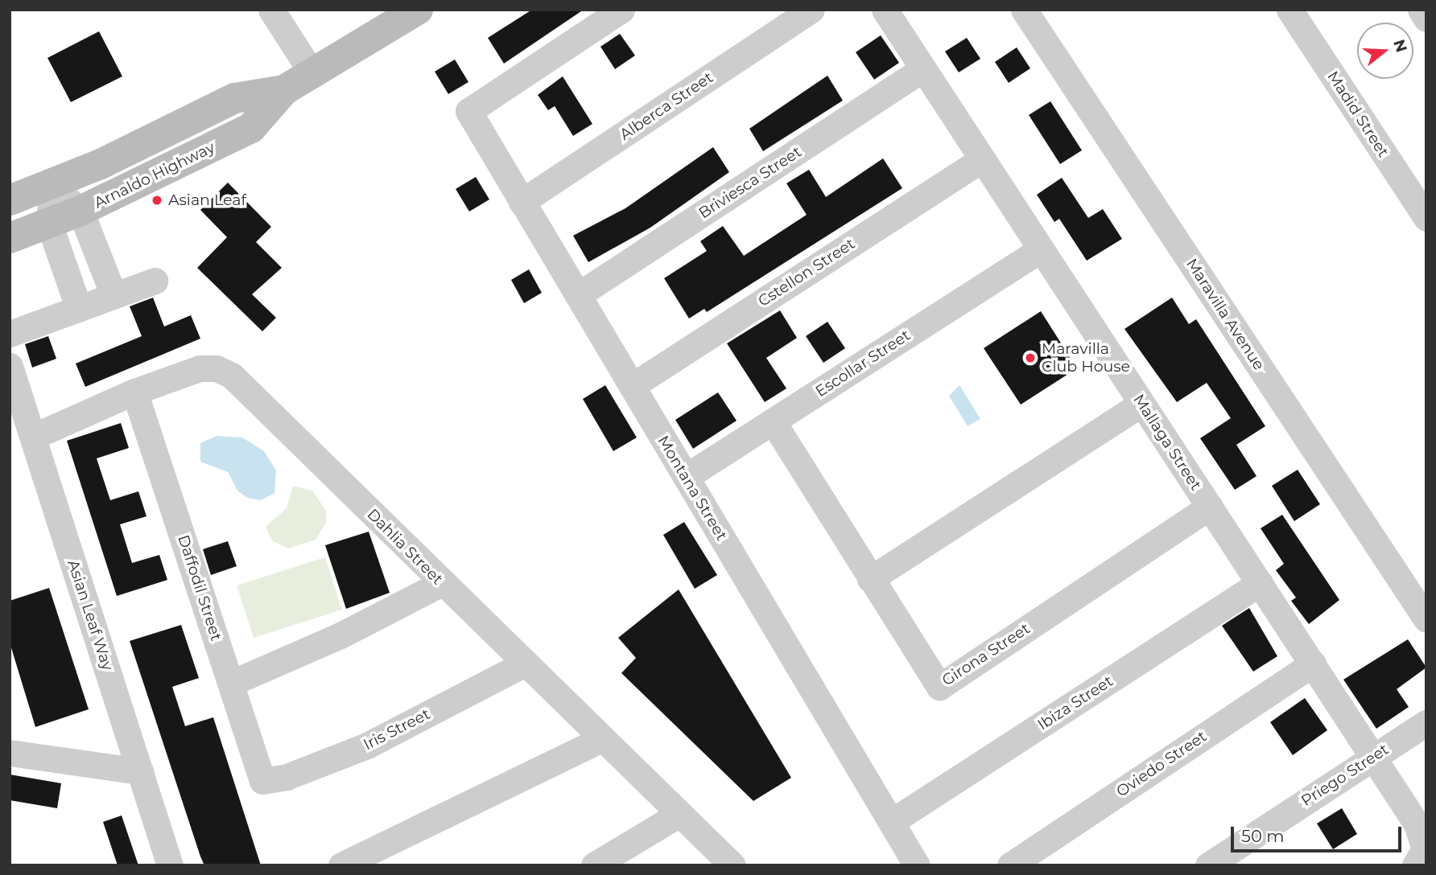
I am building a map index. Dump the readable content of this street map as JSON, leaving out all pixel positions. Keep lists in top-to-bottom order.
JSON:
{
  "streets": {
    "main road": ["Arnaldo Highway"],
    "street": [
      "Alberca Street",
      "Madid Street",
      "Briviesca Street",
      "Cstellon Street",
      "Maravilla Avenue",
      "Escollar Street",
      "Mallaga Street",
      "Montana Street",
      "Dahlia Street",
      "Daffodil Street",
      "Asian Leaf Way",
      "Girona Street",
      "Ibiza Street",
      "Iris Street",
      "Oviedo Street",
      "Priego Street"
    ]
  },
  "crossings": [
    ["Alberca Street", "Montana Street"],
    ["Briviesca Street", "Mallaga Street"],
    ["Briviesca Street", "Montana Street"],
    ["Cstellon Street", "Mallaga Street"],
    ["Cstellon Street", "Montana Street"],
    ["Escollar Street", "Mallaga Street"],
    ["Escollar Street", "Montana Street"],
    ["Escollar Street", "Girona Street"],
    ["Mallaga Street", "Girona Street"],
    ["Mallaga Street", "Ibiza Street"],
    ["Mallaga Street", "Oviedo Street"],
    ["Mallaga Street", "Priego Street"],
    ["Montana Street", "Ibiza Street"],
    ["Dahlia Street", "Daffodil Street"],
    ["Dahlia Street", "Asian Leaf Way"],
    ["Dahlia Street", "Iris Street"],
    ["Daffodil Street", "Iris Street"]
  ],
  "places": ["Asian Leaf", "Maravilla Club House"],
  "scale_bar": "50 m",
  "north": "right"
}
